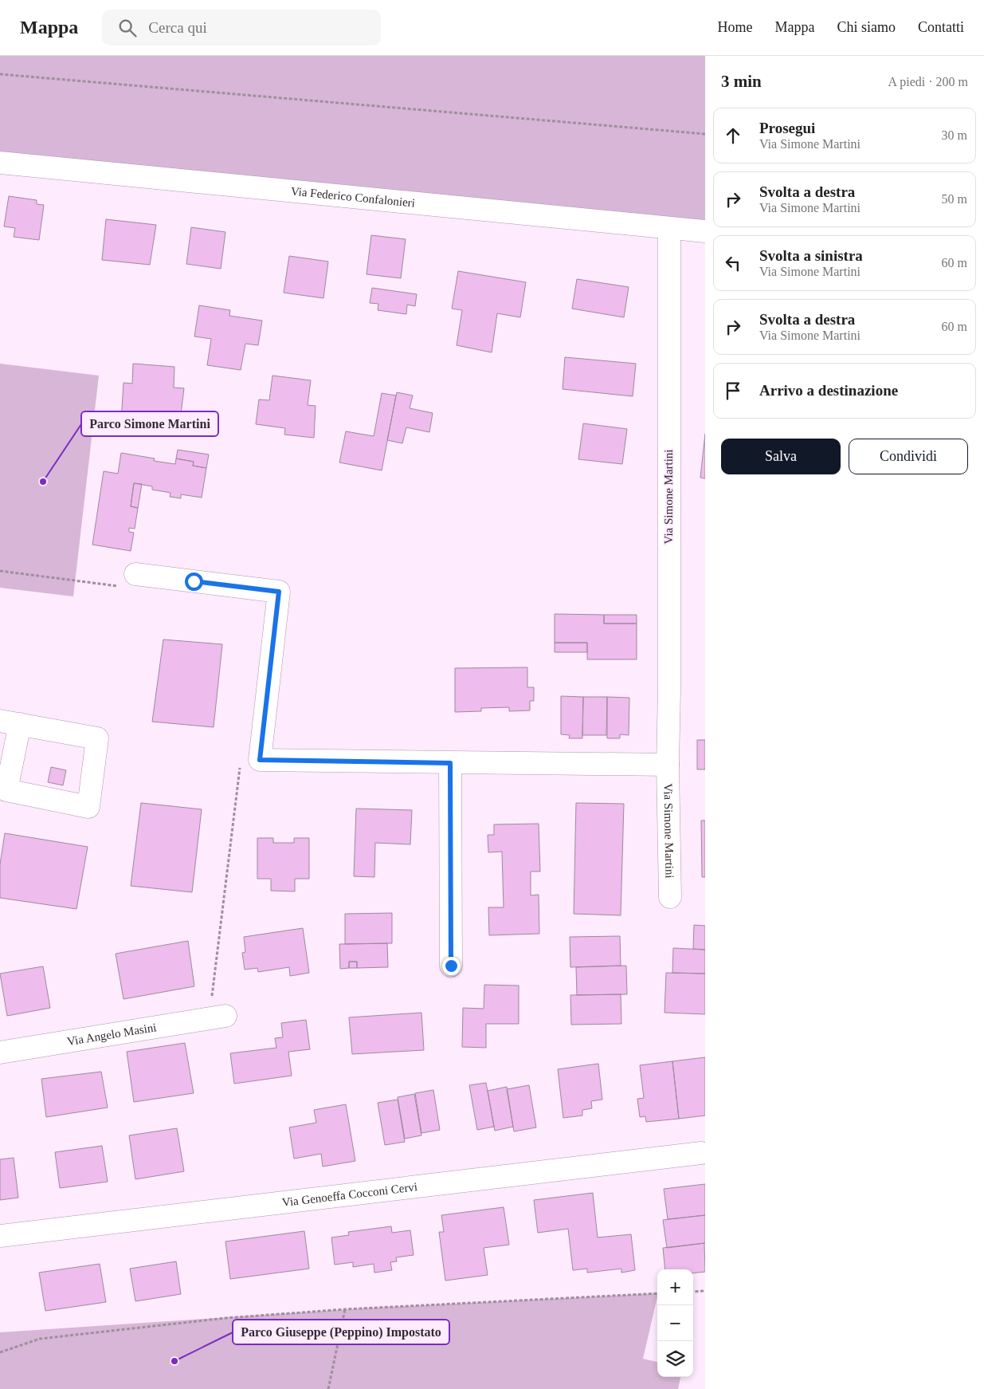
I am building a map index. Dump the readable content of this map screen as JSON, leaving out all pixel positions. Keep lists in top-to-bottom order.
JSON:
{
  "streets": {
    "street": [
      "Via Federico Confalonieri",
      "Via Simone Martini",
      "Via Angelo Masini",
      "Via Genoeffa Cocconi Cervi"
    ]
  },
  "crossings": [
    ["Via Federico Confalonieri", "Via Simone Martini"]
  ],
  "places": ["Parco Simone Martini", "Parco Giuseppe (Peppino) Impostato"],
  "page": {
    "header": "Mappa",
    "search": "Cerca qui",
    "nav": [
      "Home",
      "Mappa",
      "Chi siamo",
      "Contatti"
    ],
    "heading": ["3 min", "A piedi · 200 m"],
    "list": [
      ["Prosegui", "Via Simone Martini", "30 m"],
      ["Svolta a destra", "Via Simone Martini", "50 m"],
      ["Svolta a sinistra", "Via Simone Martini", "60 m"],
      ["Svolta a destra", "Via Simone Martini", "60 m"],
      "Arrivo a destinazione"
    ],
    "buttons": ["Salva", "Condividi"],
    "map_buttons": ["+", "−"]
  }
}
